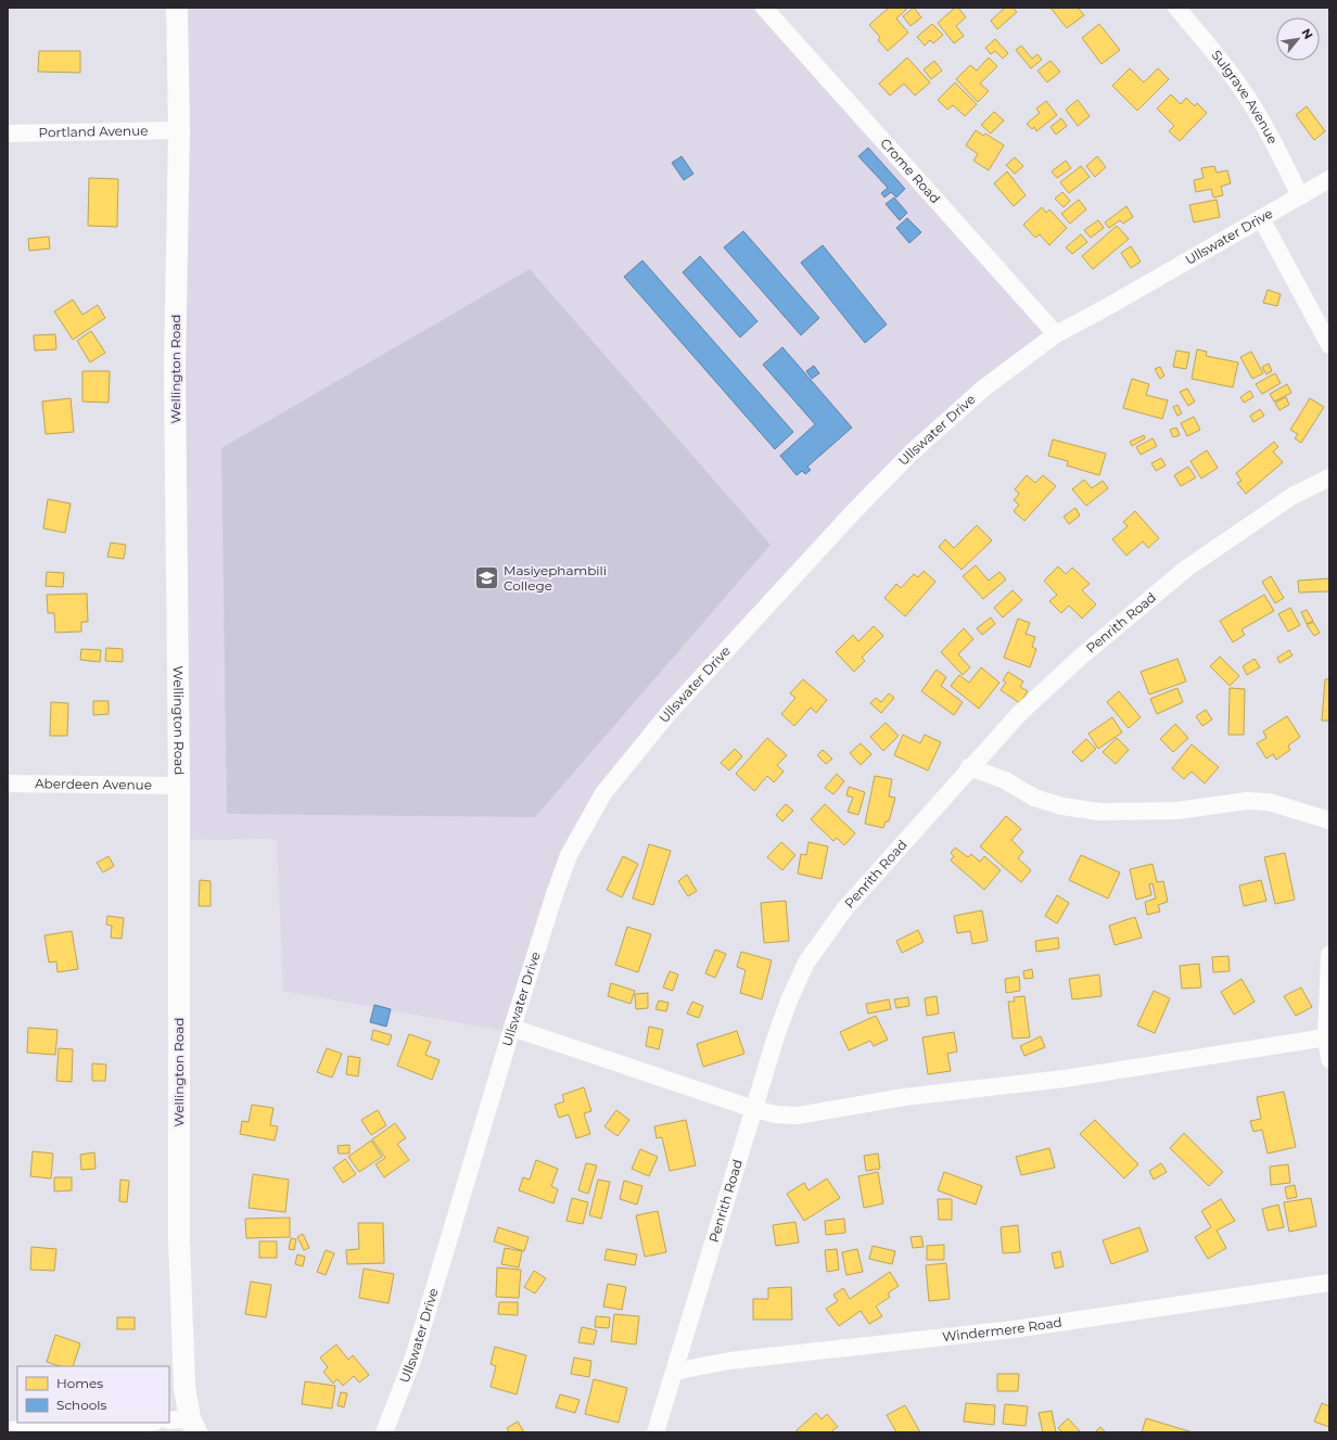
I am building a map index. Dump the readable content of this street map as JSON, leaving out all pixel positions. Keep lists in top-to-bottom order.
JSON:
{
  "streets": {
    "main road": ["Wellington Road"],
    "street": [
      "Sulgrave Avenue",
      "Portland Avenue",
      "Crome Road",
      "Ullswater Drive",
      "Penrith Road",
      "Aberdeen Avenue",
      "Windermere Road"
    ]
  },
  "crossings": [
    ["Sulgrave Avenue", "Ullswater Drive"],
    ["Portland Avenue", "Wellington Road"],
    ["Crome Road", "Ullswater Drive"],
    ["Wellington Road", "Aberdeen Avenue"],
    ["Penrith Road", "Windermere Road"]
  ],
  "places": {
    "school or university": ["Masiyephambili College"]
  },
  "legend": ["Homes", "Schools"],
  "north": "top right"
}
